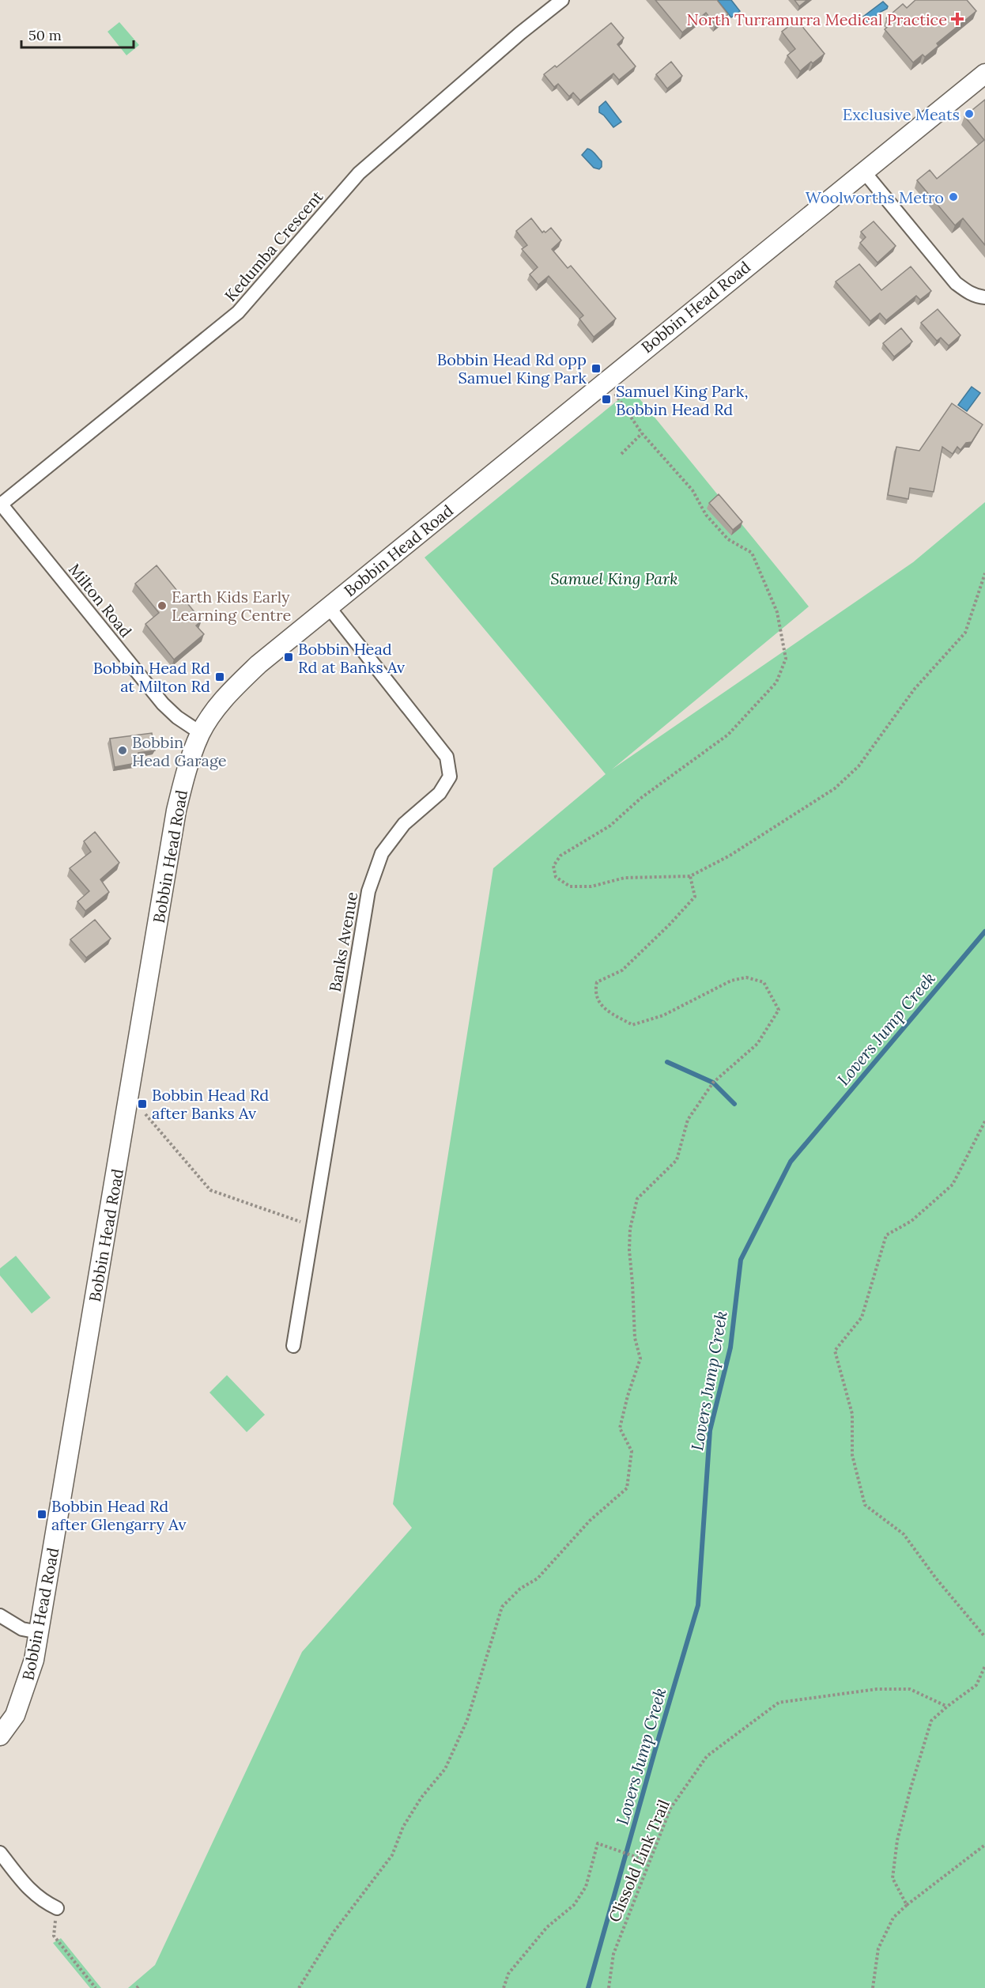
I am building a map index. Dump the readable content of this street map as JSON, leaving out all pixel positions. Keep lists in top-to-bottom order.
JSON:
{
  "streets": {
    "main road": ["Bobbin Head Road"],
    "street": ["Kedumba Crescent", "Milton Road", "Banks Avenue"],
    "path": ["Clissold Link Trail"]
  },
  "crossings": [
    ["Kedumba Crescent", "Milton Road"],
    ["Bobbin Head Road", "Milton Road"],
    ["Bobbin Head Road", "Banks Avenue"]
  ],
  "water": ["Lovers Jump Creek"],
  "parks": ["Samuel King Park"],
  "places": {
    "health": ["North Turramurra Medical Practice"],
    "other": [
      "Exclusive Meats",
      "Woolworths Metro",
      "Earth Kids Early Learning Centre",
      "Bobbin Head Garage"
    ],
    "transit": [
      "Bobbin Head Rd opp Samuel King Park",
      "Samuel King Park, Bobbin Head Rd",
      "Bobbin Head Rd at Banks Av",
      "Bobbin Head Rd at Milton Rd",
      "Bobbin Head Rd after Banks Av",
      "Bobbin Head Rd after Glengarry Av"
    ]
  },
  "scale_bar": "50 m"
}
